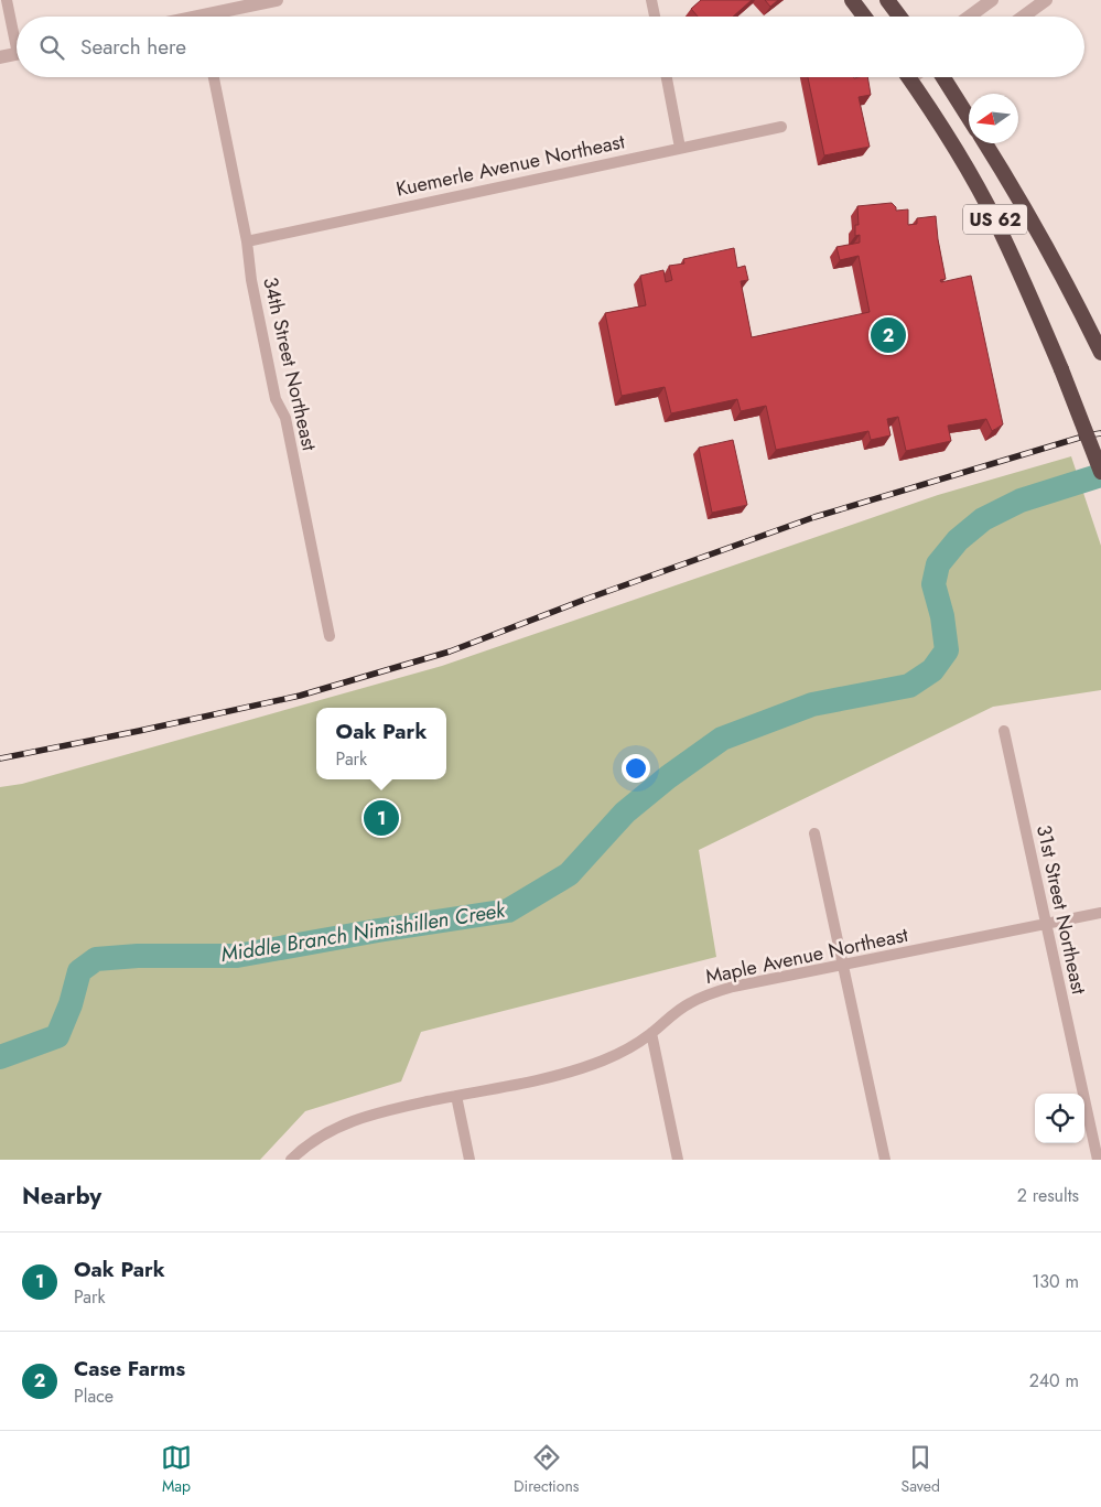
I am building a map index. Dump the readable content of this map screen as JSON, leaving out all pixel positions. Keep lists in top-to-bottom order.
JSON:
{
  "streets": {
    "highway": ["US 62"],
    "street": [
      "Kuemerle Avenue Northeast",
      "34th Street Northeast",
      "31st Street Northeast",
      "Maple Avenue Northeast"
    ]
  },
  "crossings": [
    ["Kuemerle Avenue Northeast", "34th Street Northeast"],
    ["31st Street Northeast", "Maple Avenue Northeast"]
  ],
  "water": ["Middle Branch Nimishillen Creek"],
  "north": "left",
  "page": {
    "search": "Search here",
    "pins": ["2", "1"],
    "popup": ["Oak Park", "Park"],
    "heading": ["Nearby", "2 results"],
    "list": [
      {
        "mark": "1",
        "name": "Oak Park",
        "note": "Park",
        "value": "130 m"
      },
      {
        "mark": "2",
        "name": "Case Farms",
        "note": "Place",
        "value": "240 m"
      }
    ],
    "nav": ["Map", "Directions", "Saved"]
  }
}
